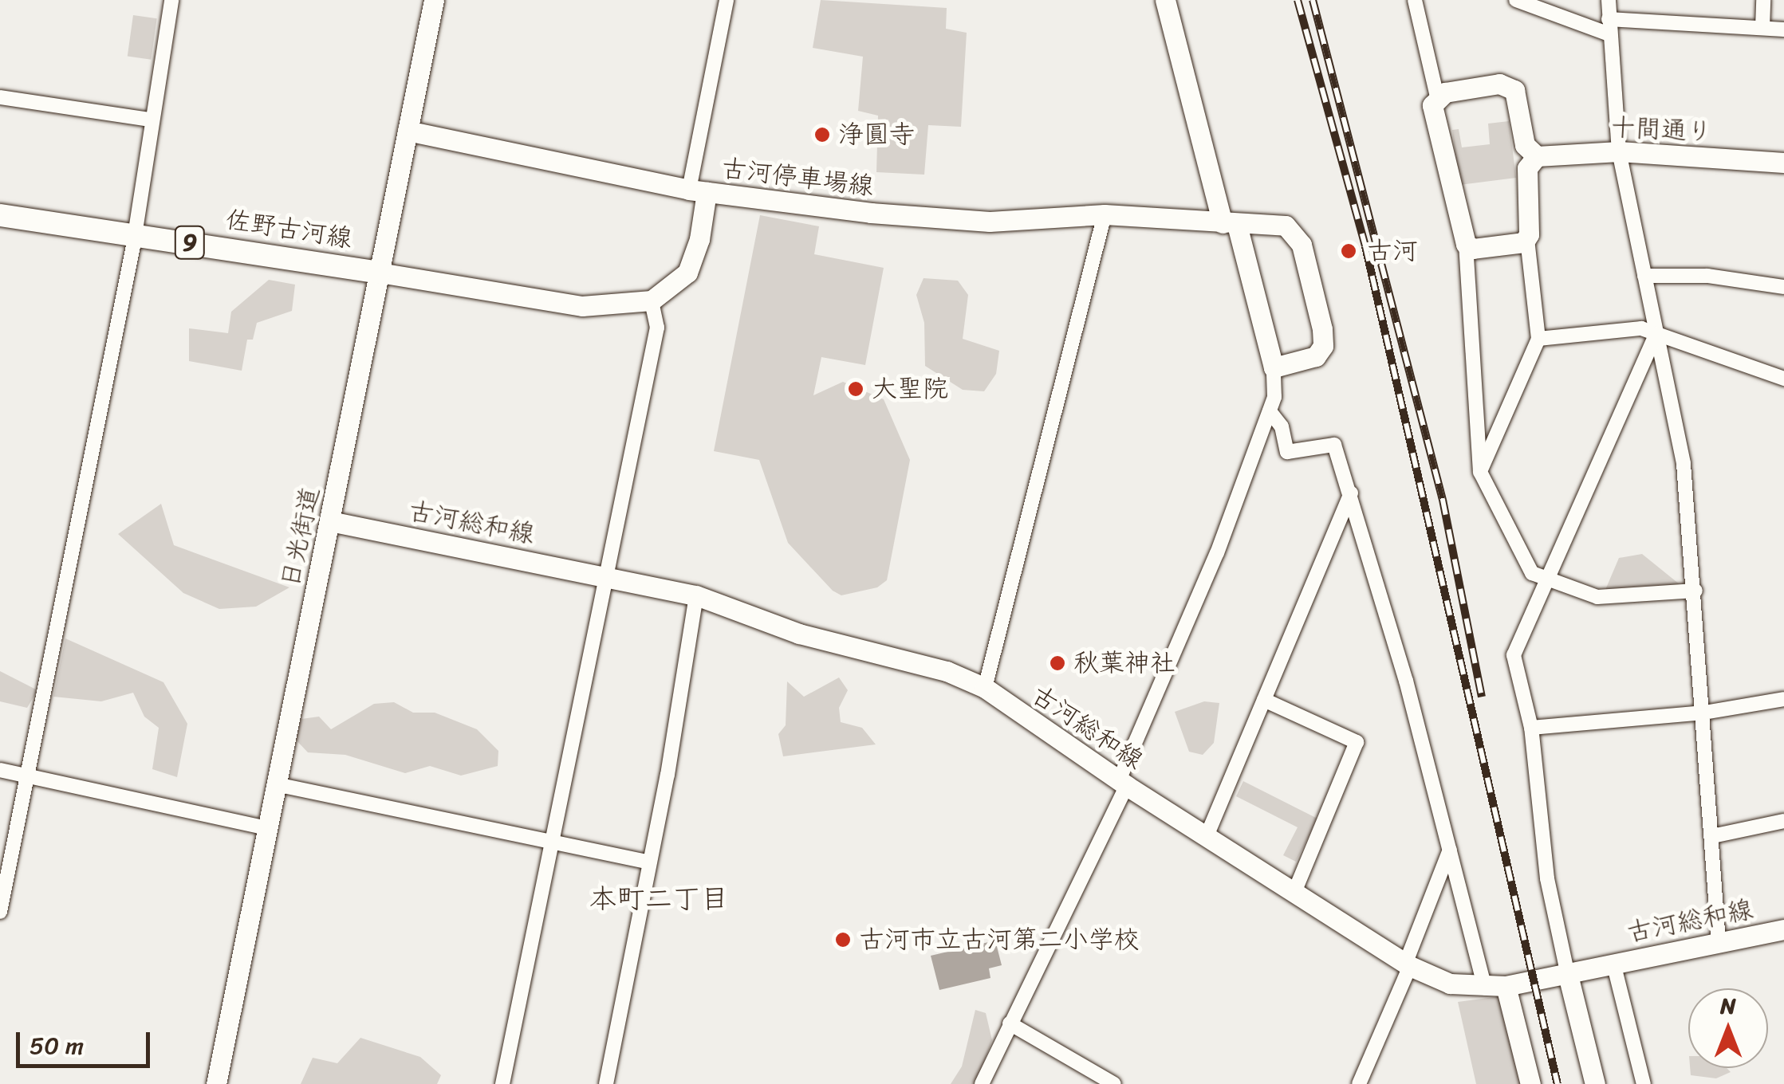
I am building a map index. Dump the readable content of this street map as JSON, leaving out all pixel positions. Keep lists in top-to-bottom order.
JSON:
{
  "streets": {
    "main road": [
      "十間通り",
      "古河停車場線",
      "佐野古河線",
      "9",
      "古河総和線",
      "日光街道"
    ]
  },
  "crossings": [
    ["佐野古河線", "日光街道"],
    ["古河総和線", "日光街道"]
  ],
  "districts": ["本町二丁目"],
  "places": [
    "浄圓寺",
    "古河",
    "大聖院",
    "秋葉神社",
    "古河市立古河第二小学校"
  ],
  "scale_bar": "50 m",
  "north": "top"
}
